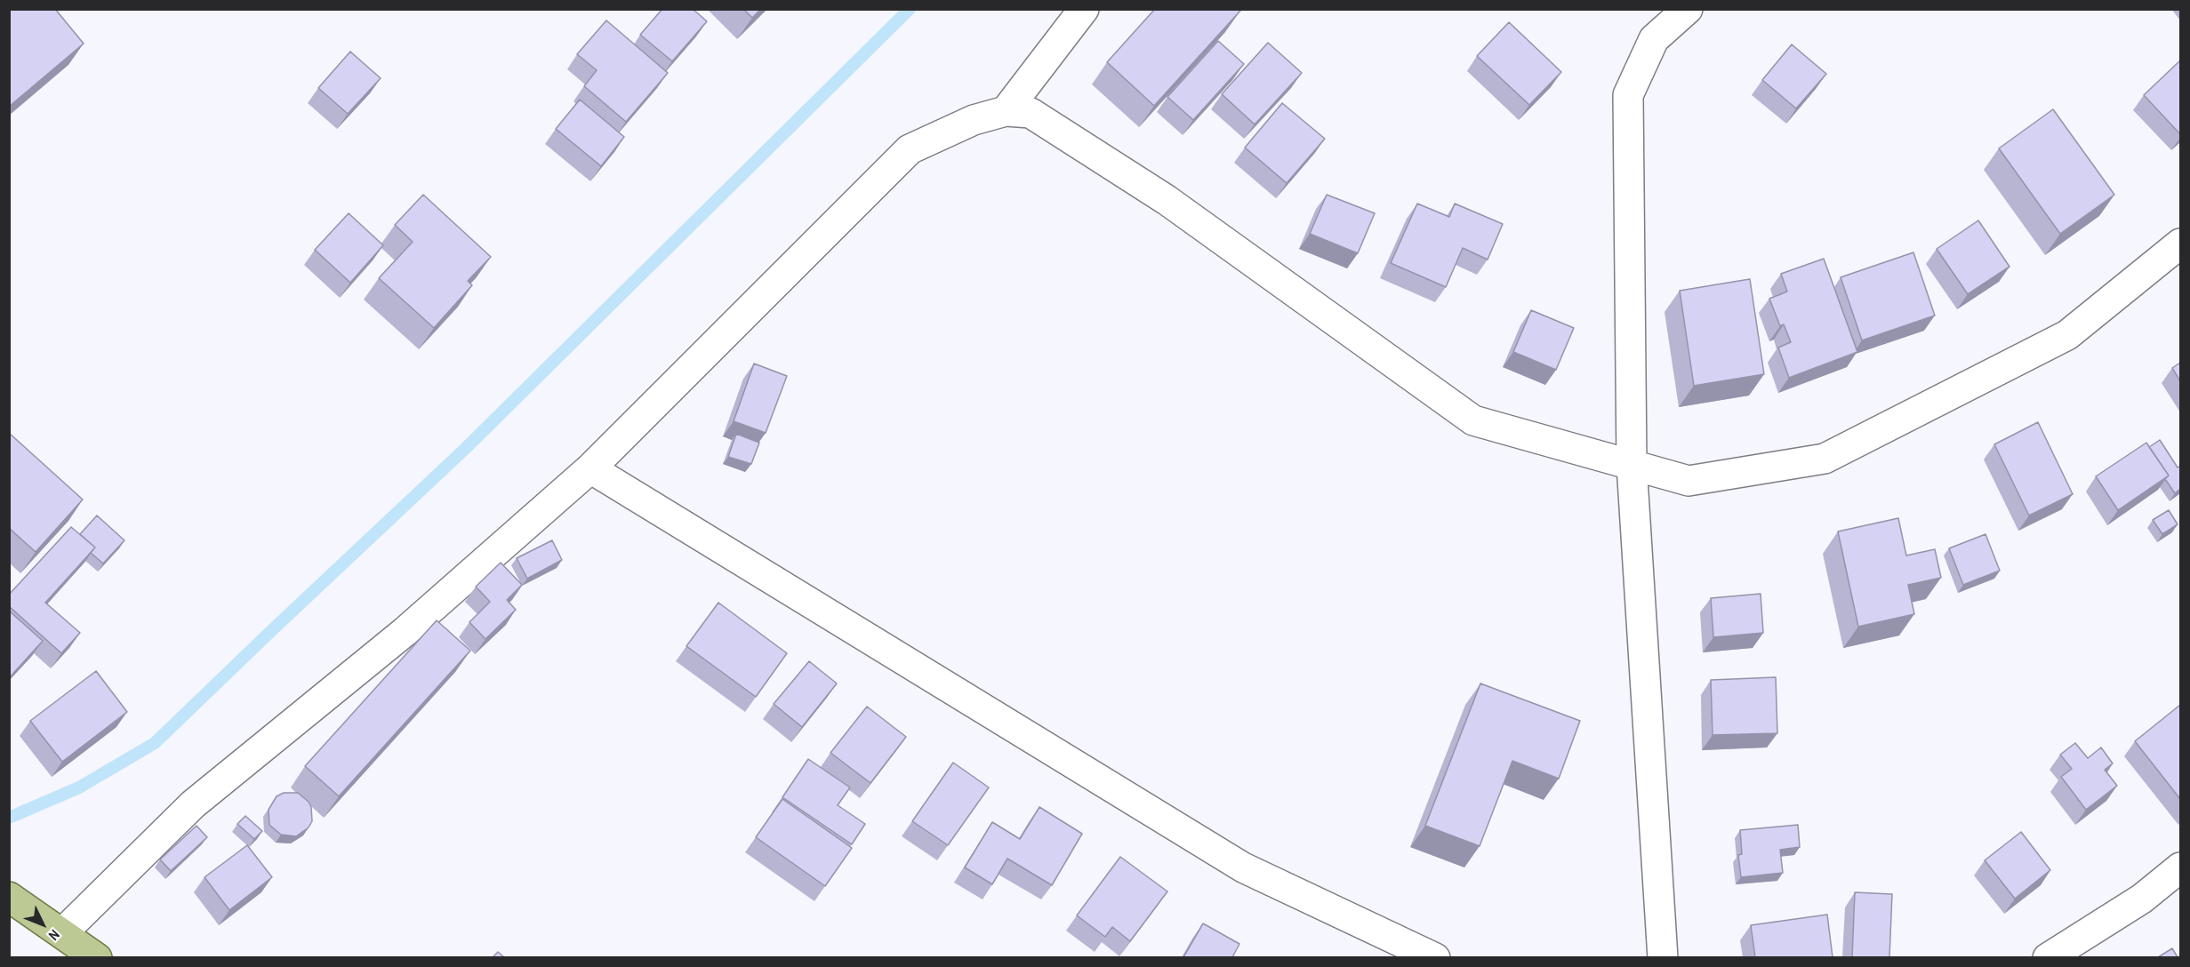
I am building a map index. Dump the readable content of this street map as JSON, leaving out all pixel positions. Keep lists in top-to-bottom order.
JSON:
{
  "north": "bottom right"
}
